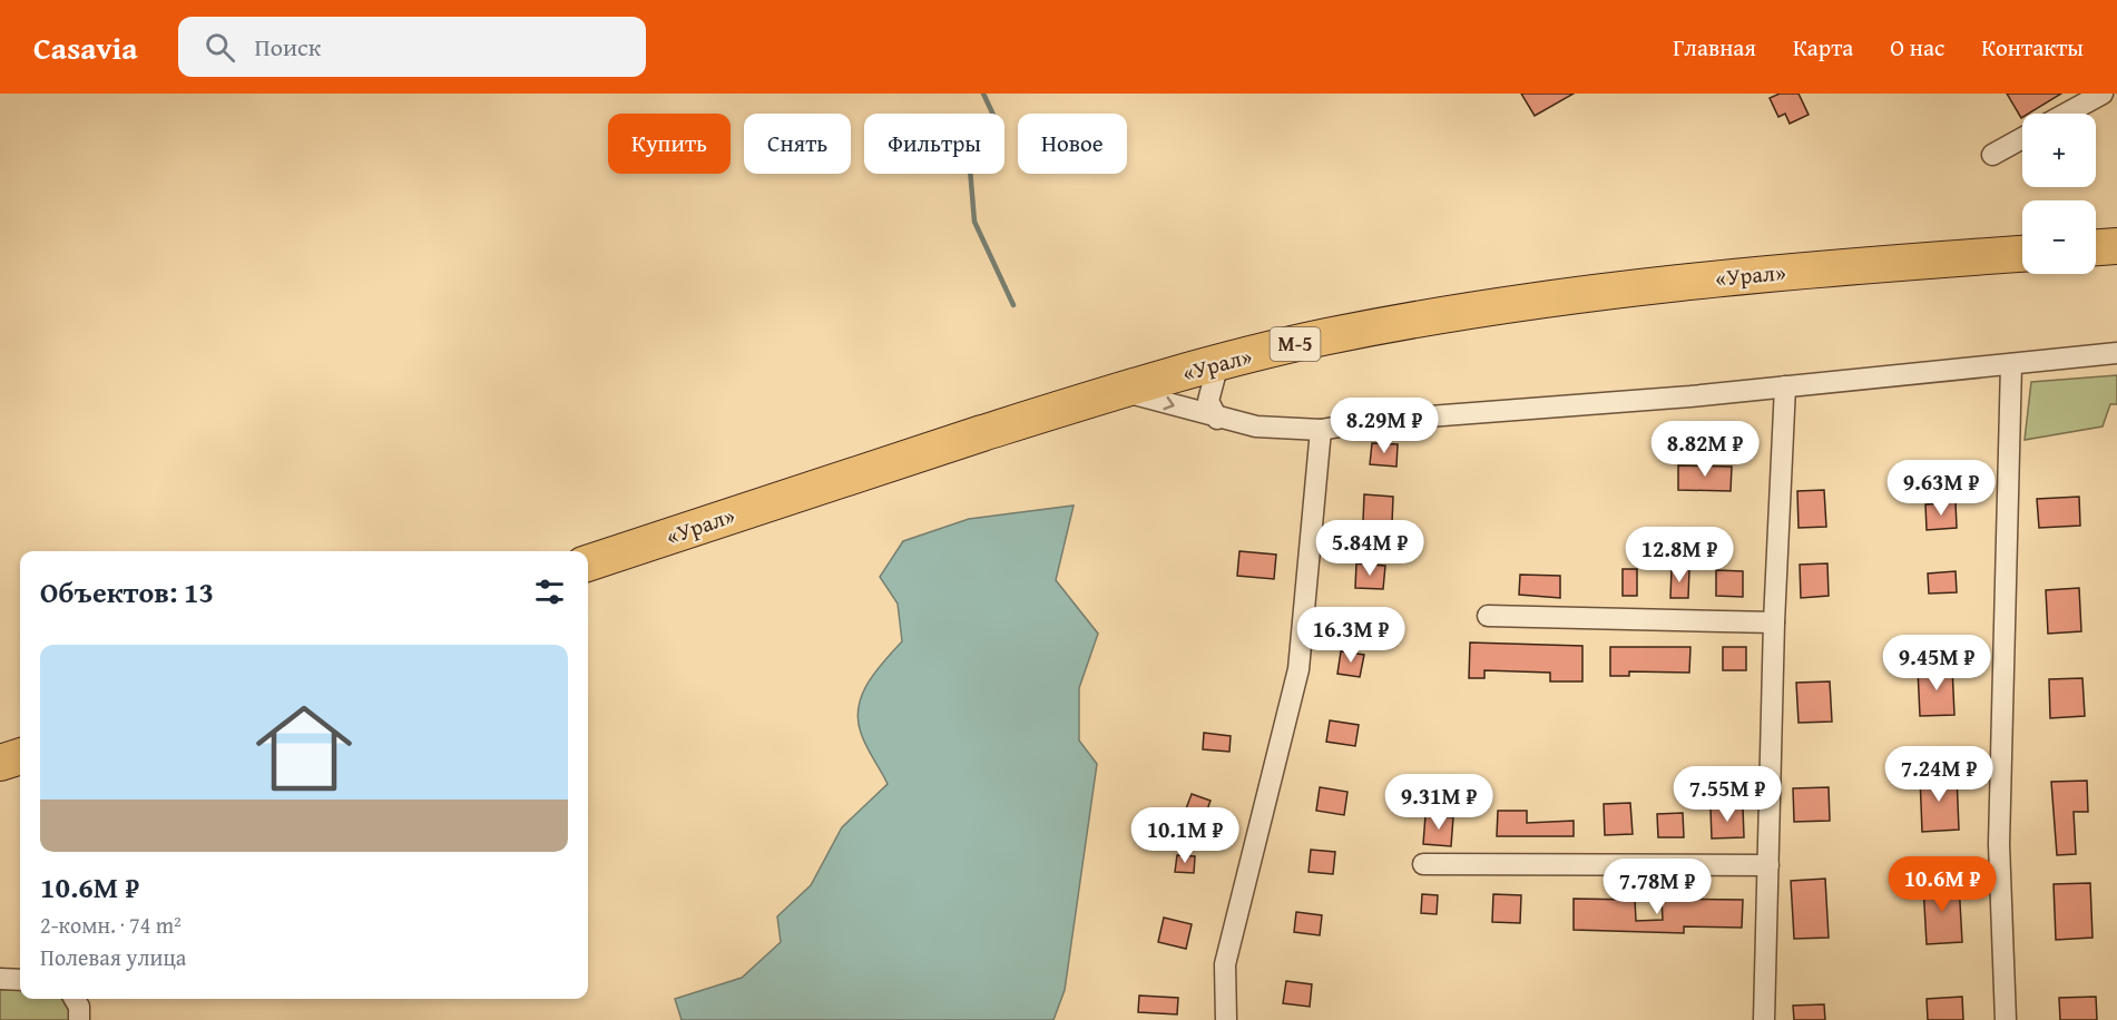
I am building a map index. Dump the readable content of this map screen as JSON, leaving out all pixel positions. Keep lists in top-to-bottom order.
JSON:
{
  "streets": {
    "highway": ["«Урал»", "М-5"]
  },
  "page": {
    "header": "Casavia",
    "search": "Поиск",
    "nav": [
      "Главная",
      "Карта",
      "О нас",
      "Контакты"
    ],
    "map_buttons": ["+", "−"],
    "chip": [
      "Купить",
      "Снять",
      "Фильтры",
      "Новое"
    ],
    "price": [
      "8.29M ₽",
      "8.82M ₽",
      "9.63M ₽",
      "5.84M ₽",
      "12.8M ₽",
      "16.3M ₽",
      "9.45M ₽",
      "7.24M ₽",
      "7.55M ₽",
      "9.31M ₽",
      "10.1M ₽",
      "10.6M ₽",
      "7.78M ₽"
    ],
    "heading": "Объектов: 13",
    "list": [
      {
        "name": "10.6M ₽",
        "note": "2-комн. · 74 m² · Полевая улица"
      }
    ]
  }
}
